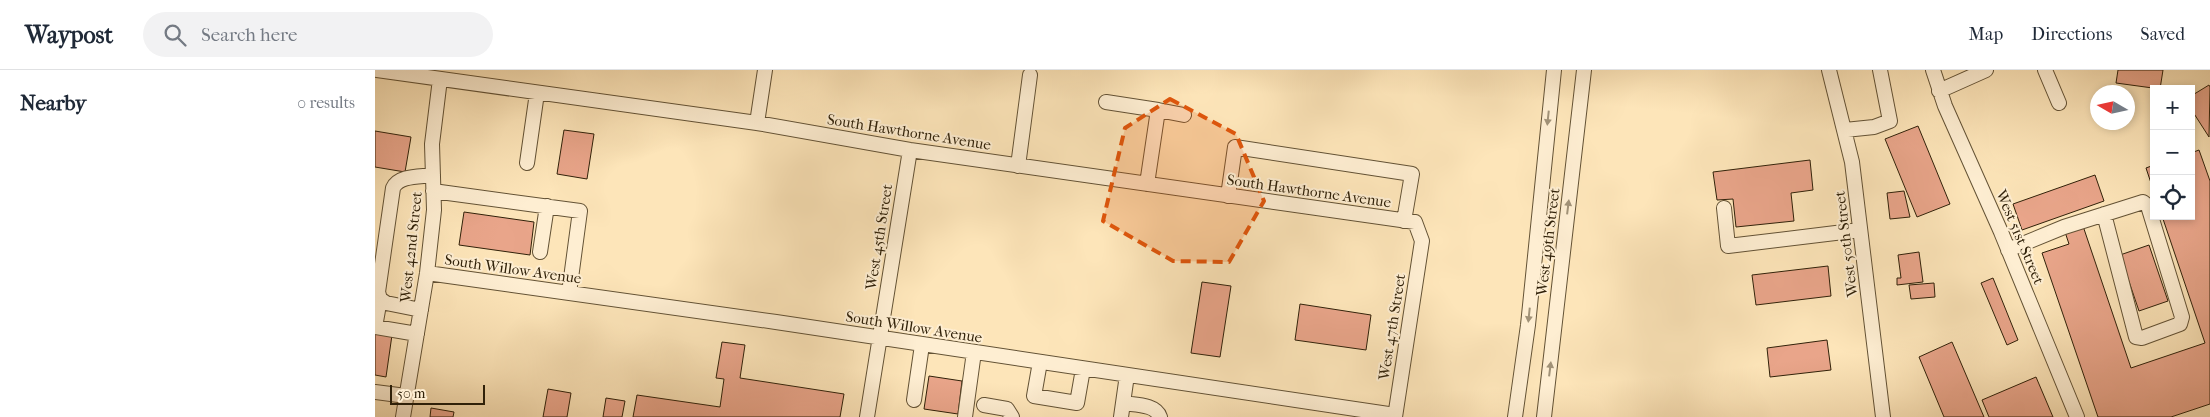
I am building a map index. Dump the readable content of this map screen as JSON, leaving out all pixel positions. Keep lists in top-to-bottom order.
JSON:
{
  "streets": {
    "street": [
      "South Hawthorne Avenue",
      "West 45th Street",
      "West 51st Street",
      "West 49th Street",
      "West 50th Street",
      "West 42nd Street",
      "South Willow Avenue",
      "West 47th Street"
    ]
  },
  "crossings": [
    ["South Hawthorne Avenue", "West 45th Street"],
    ["South Hawthorne Avenue", "West 42nd Street"],
    ["South Hawthorne Avenue", "West 47th Street"],
    ["West 45th Street", "South Willow Avenue"],
    ["West 42nd Street", "South Willow Avenue"],
    ["South Willow Avenue", "West 47th Street"]
  ],
  "scale_bar": "50 m",
  "north": "left",
  "page": {
    "header": "Waypost",
    "search": "Search here",
    "nav": ["Map", "Directions", "Saved"],
    "heading": ["Nearby", "0 results"],
    "map_buttons": ["+", "−"],
    "scale": "50 m"
  }
}
